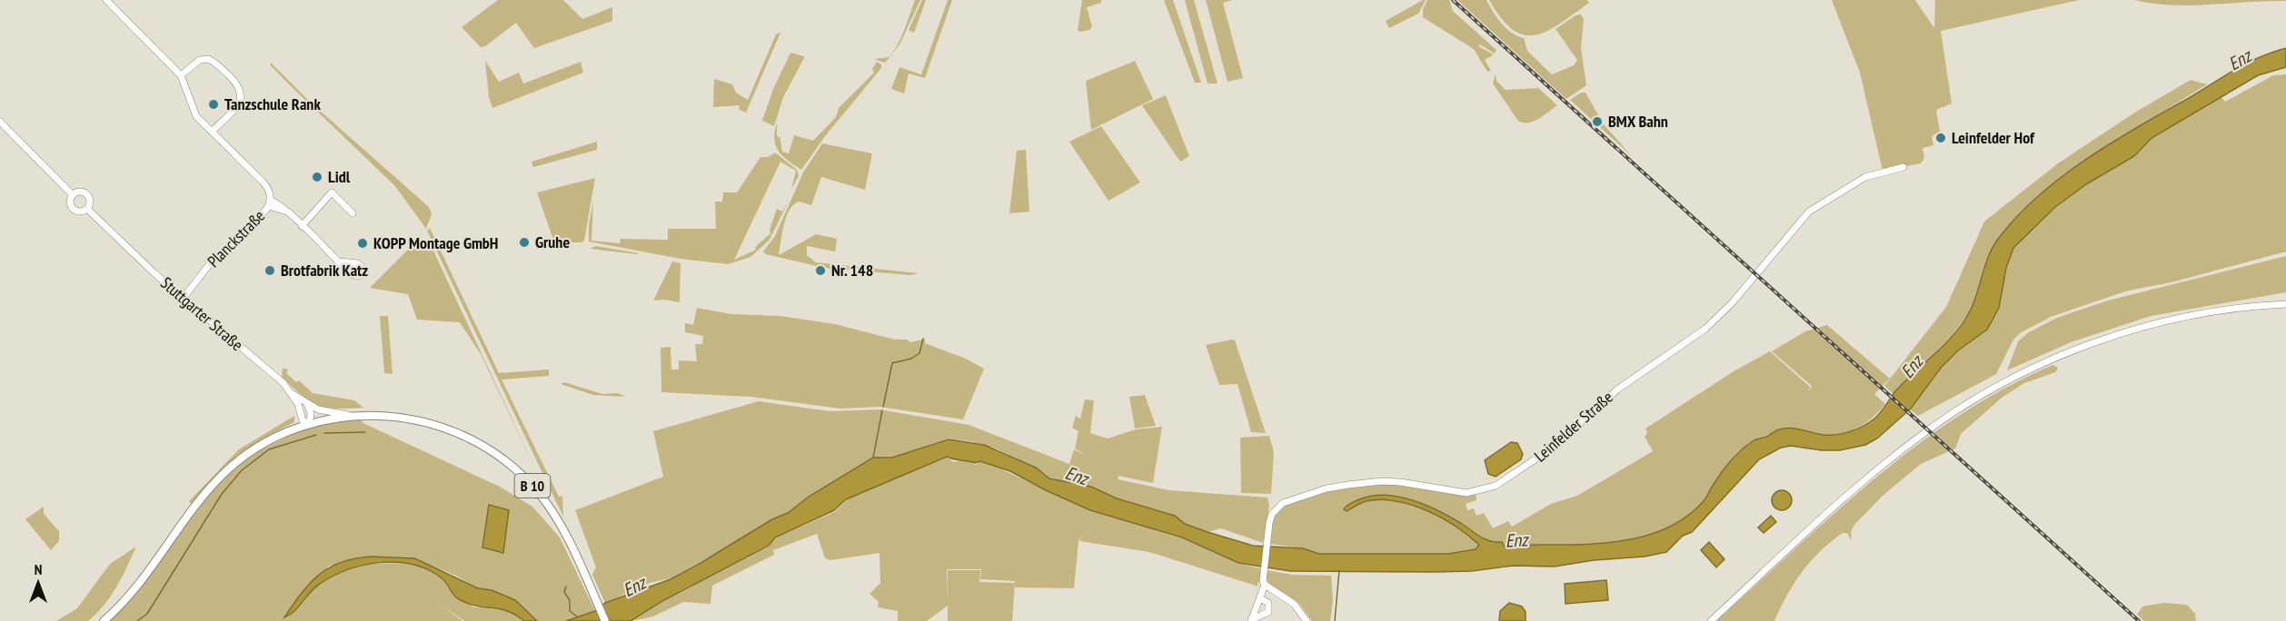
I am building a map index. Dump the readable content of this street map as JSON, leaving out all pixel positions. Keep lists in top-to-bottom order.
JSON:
{
  "streets": {
    "main road": ["B 10"],
    "street": ["Planckstraße", "Stuttgarter Straße", "Leinfelder Straße"]
  },
  "crossings": [
    ["Planckstraße", "Stuttgarter Straße"],
    ["Stuttgarter Straße", "B 10"]
  ],
  "water": ["Enz"],
  "places": [
    "Tanzschule Rank",
    "BMX Bahn",
    "Leinfelder Hof",
    "Lidl",
    "Gruhe",
    "KOPP Montage GmbH",
    "Brotfabrik Katz",
    "Nr. 148"
  ],
  "north": "top"
}
